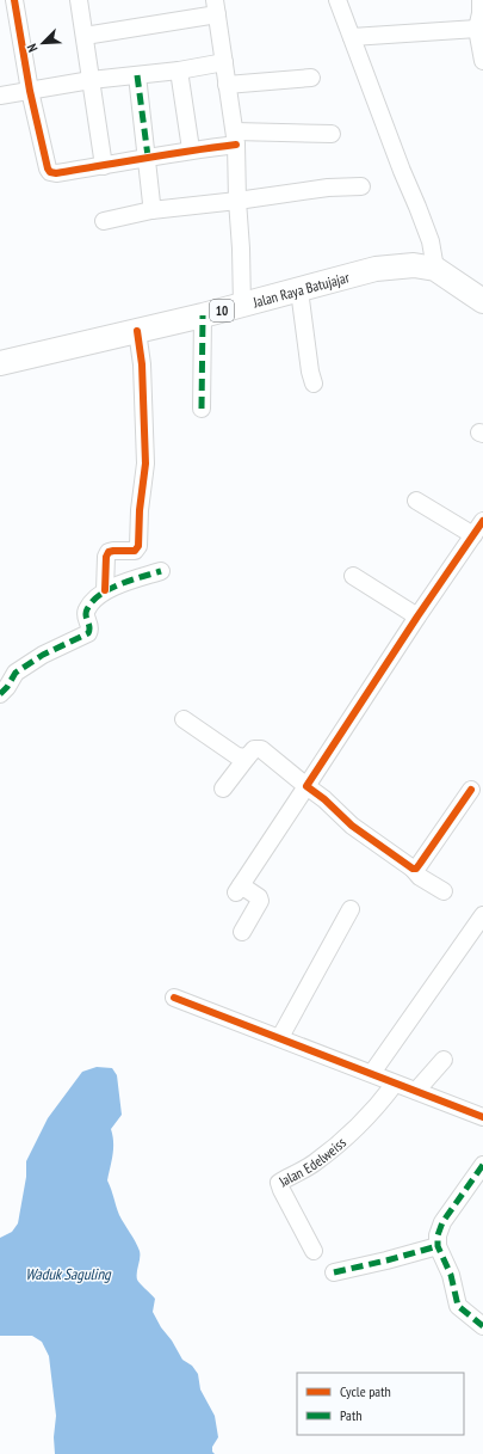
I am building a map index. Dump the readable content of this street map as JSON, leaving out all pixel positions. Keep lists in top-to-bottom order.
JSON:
{
  "streets": {
    "highway": ["Jalan Raya Batujajar", "10"],
    "street": ["Jalan Edelweiss"]
  },
  "water": ["Waduk Saguling"],
  "legend": ["Cycle path", "Path"],
  "north": "bottom left"
}
